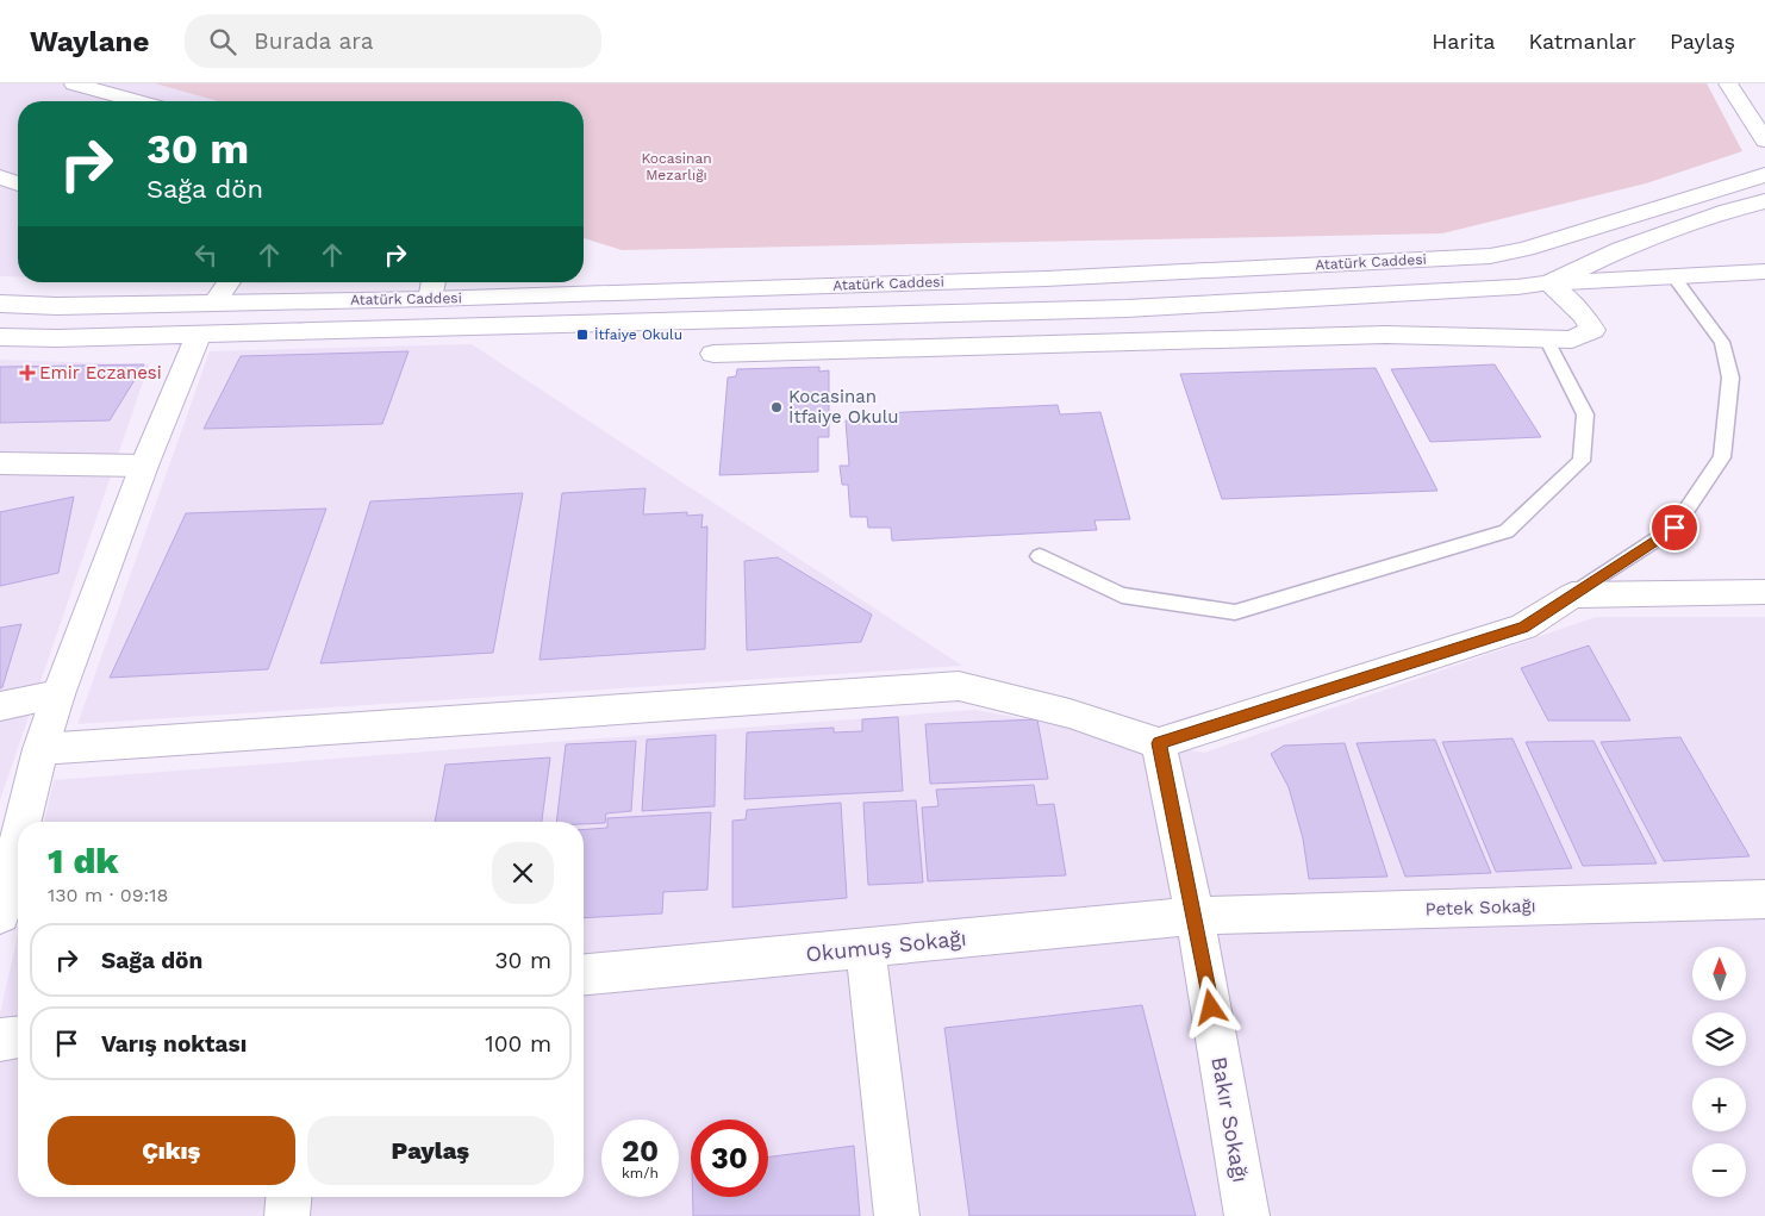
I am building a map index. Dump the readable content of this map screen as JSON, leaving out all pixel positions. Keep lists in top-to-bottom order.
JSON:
{
  "streets": {
    "street": [
      "Atatürk Caddesi",
      "Petek Sokağı",
      "Okumuş Sokağı",
      "Bakır Sokağı"
    ]
  },
  "crossings": [
    ["Petek Sokağı", "Okumuş Sokağı"],
    ["Petek Sokağı", "Bakır Sokağı"],
    ["Okumuş Sokağı", "Bakır Sokağı"]
  ],
  "parks": ["Kocasinan Mezarlığı"],
  "places": {
    "transit": ["İtfaiye Okulu"],
    "health": ["Emir Eczanesi"],
    "other": ["Kocasinan İtfaiye Okulu"]
  },
  "north": "top",
  "page": {
    "header": "Waylane",
    "search": "Burada ara",
    "nav": ["Harita", "Katmanlar", "Paylaş"],
    "turn": ["30 m", "Sağa dön"],
    "heading": ["1 dk", "130 m · 09:18"],
    "list": [
      {
        "name": "Sağa dön",
        "value": "30 m"
      },
      {
        "name": "Varış noktası",
        "value": "100 m"
      }
    ],
    "map_buttons": ["+", "−"],
    "buttons": ["Çıkış", "Paylaş"],
    "speed": "20 km/h",
    "limit": "30"
  }
}
